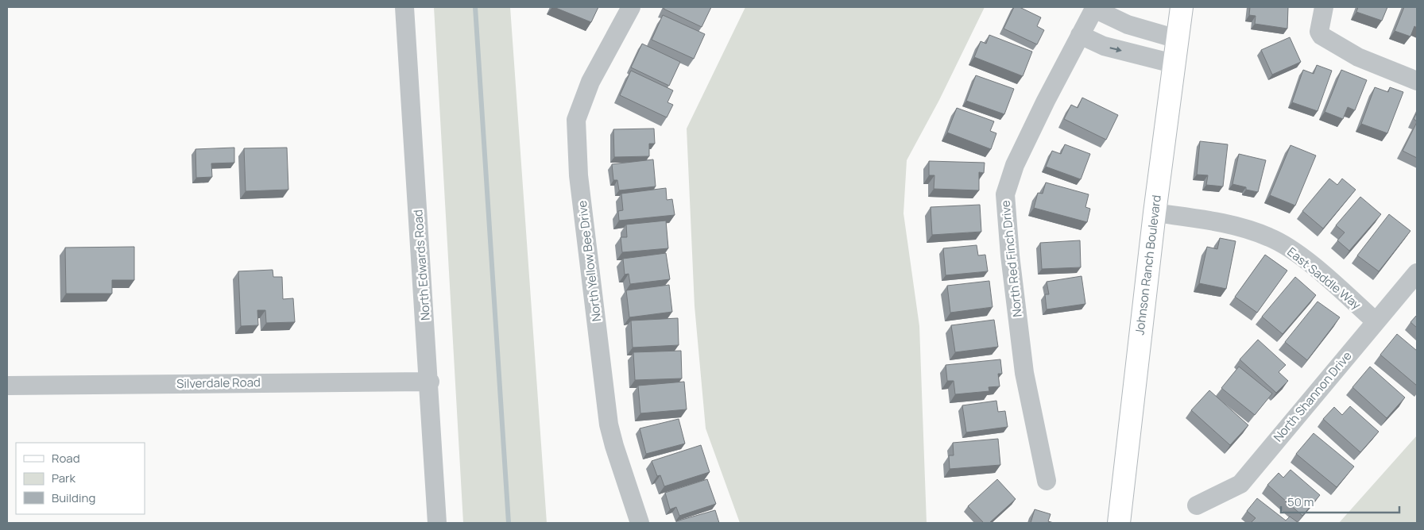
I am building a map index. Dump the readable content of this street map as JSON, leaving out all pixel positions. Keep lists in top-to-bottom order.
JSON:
{
  "streets": {
    "street": [
      "North Red Finch Drive",
      "North Yellow Bee Drive",
      "North Edwards Road",
      "Johnson Ranch Boulevard",
      "East Saddle Way",
      "Silverdale Road",
      "North Shannon Drive"
    ]
  },
  "crossings": [
    ["North Edwards Road", "Silverdale Road"],
    ["Johnson Ranch Boulevard", "East Saddle Way"],
    ["East Saddle Way", "North Shannon Drive"]
  ],
  "legend": ["Road", "Park", "Building"],
  "scale_bar": "50 m"
}
